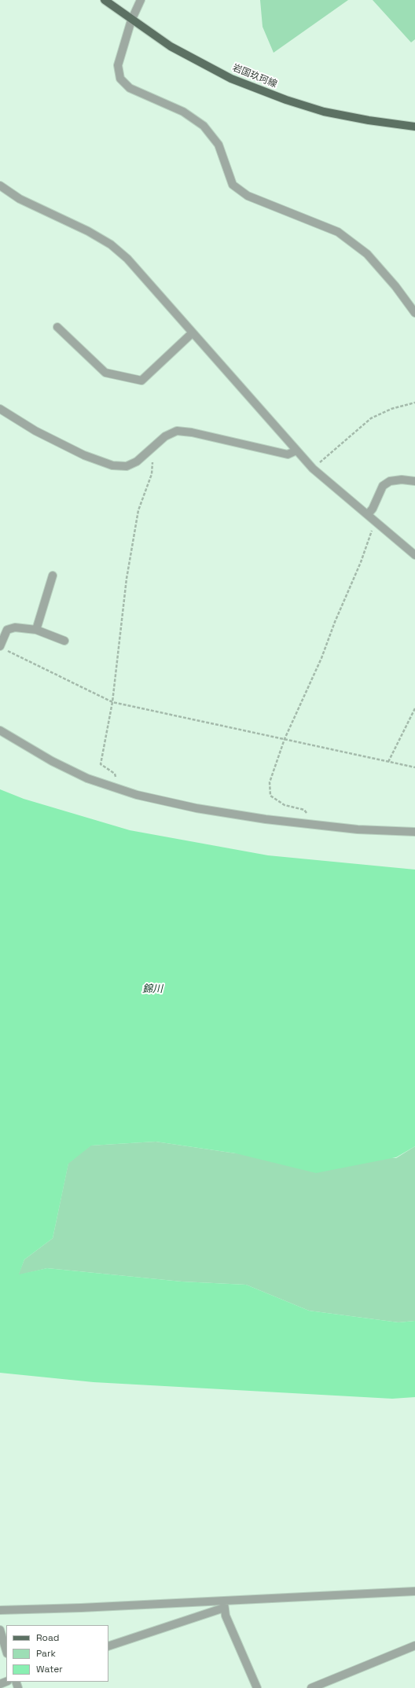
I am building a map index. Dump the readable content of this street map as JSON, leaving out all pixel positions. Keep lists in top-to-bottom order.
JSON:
{
  "streets": {
    "main road": ["岩国玖珂線"]
  },
  "water": ["錦川"],
  "legend": ["Road", "Park", "Water"]
}
